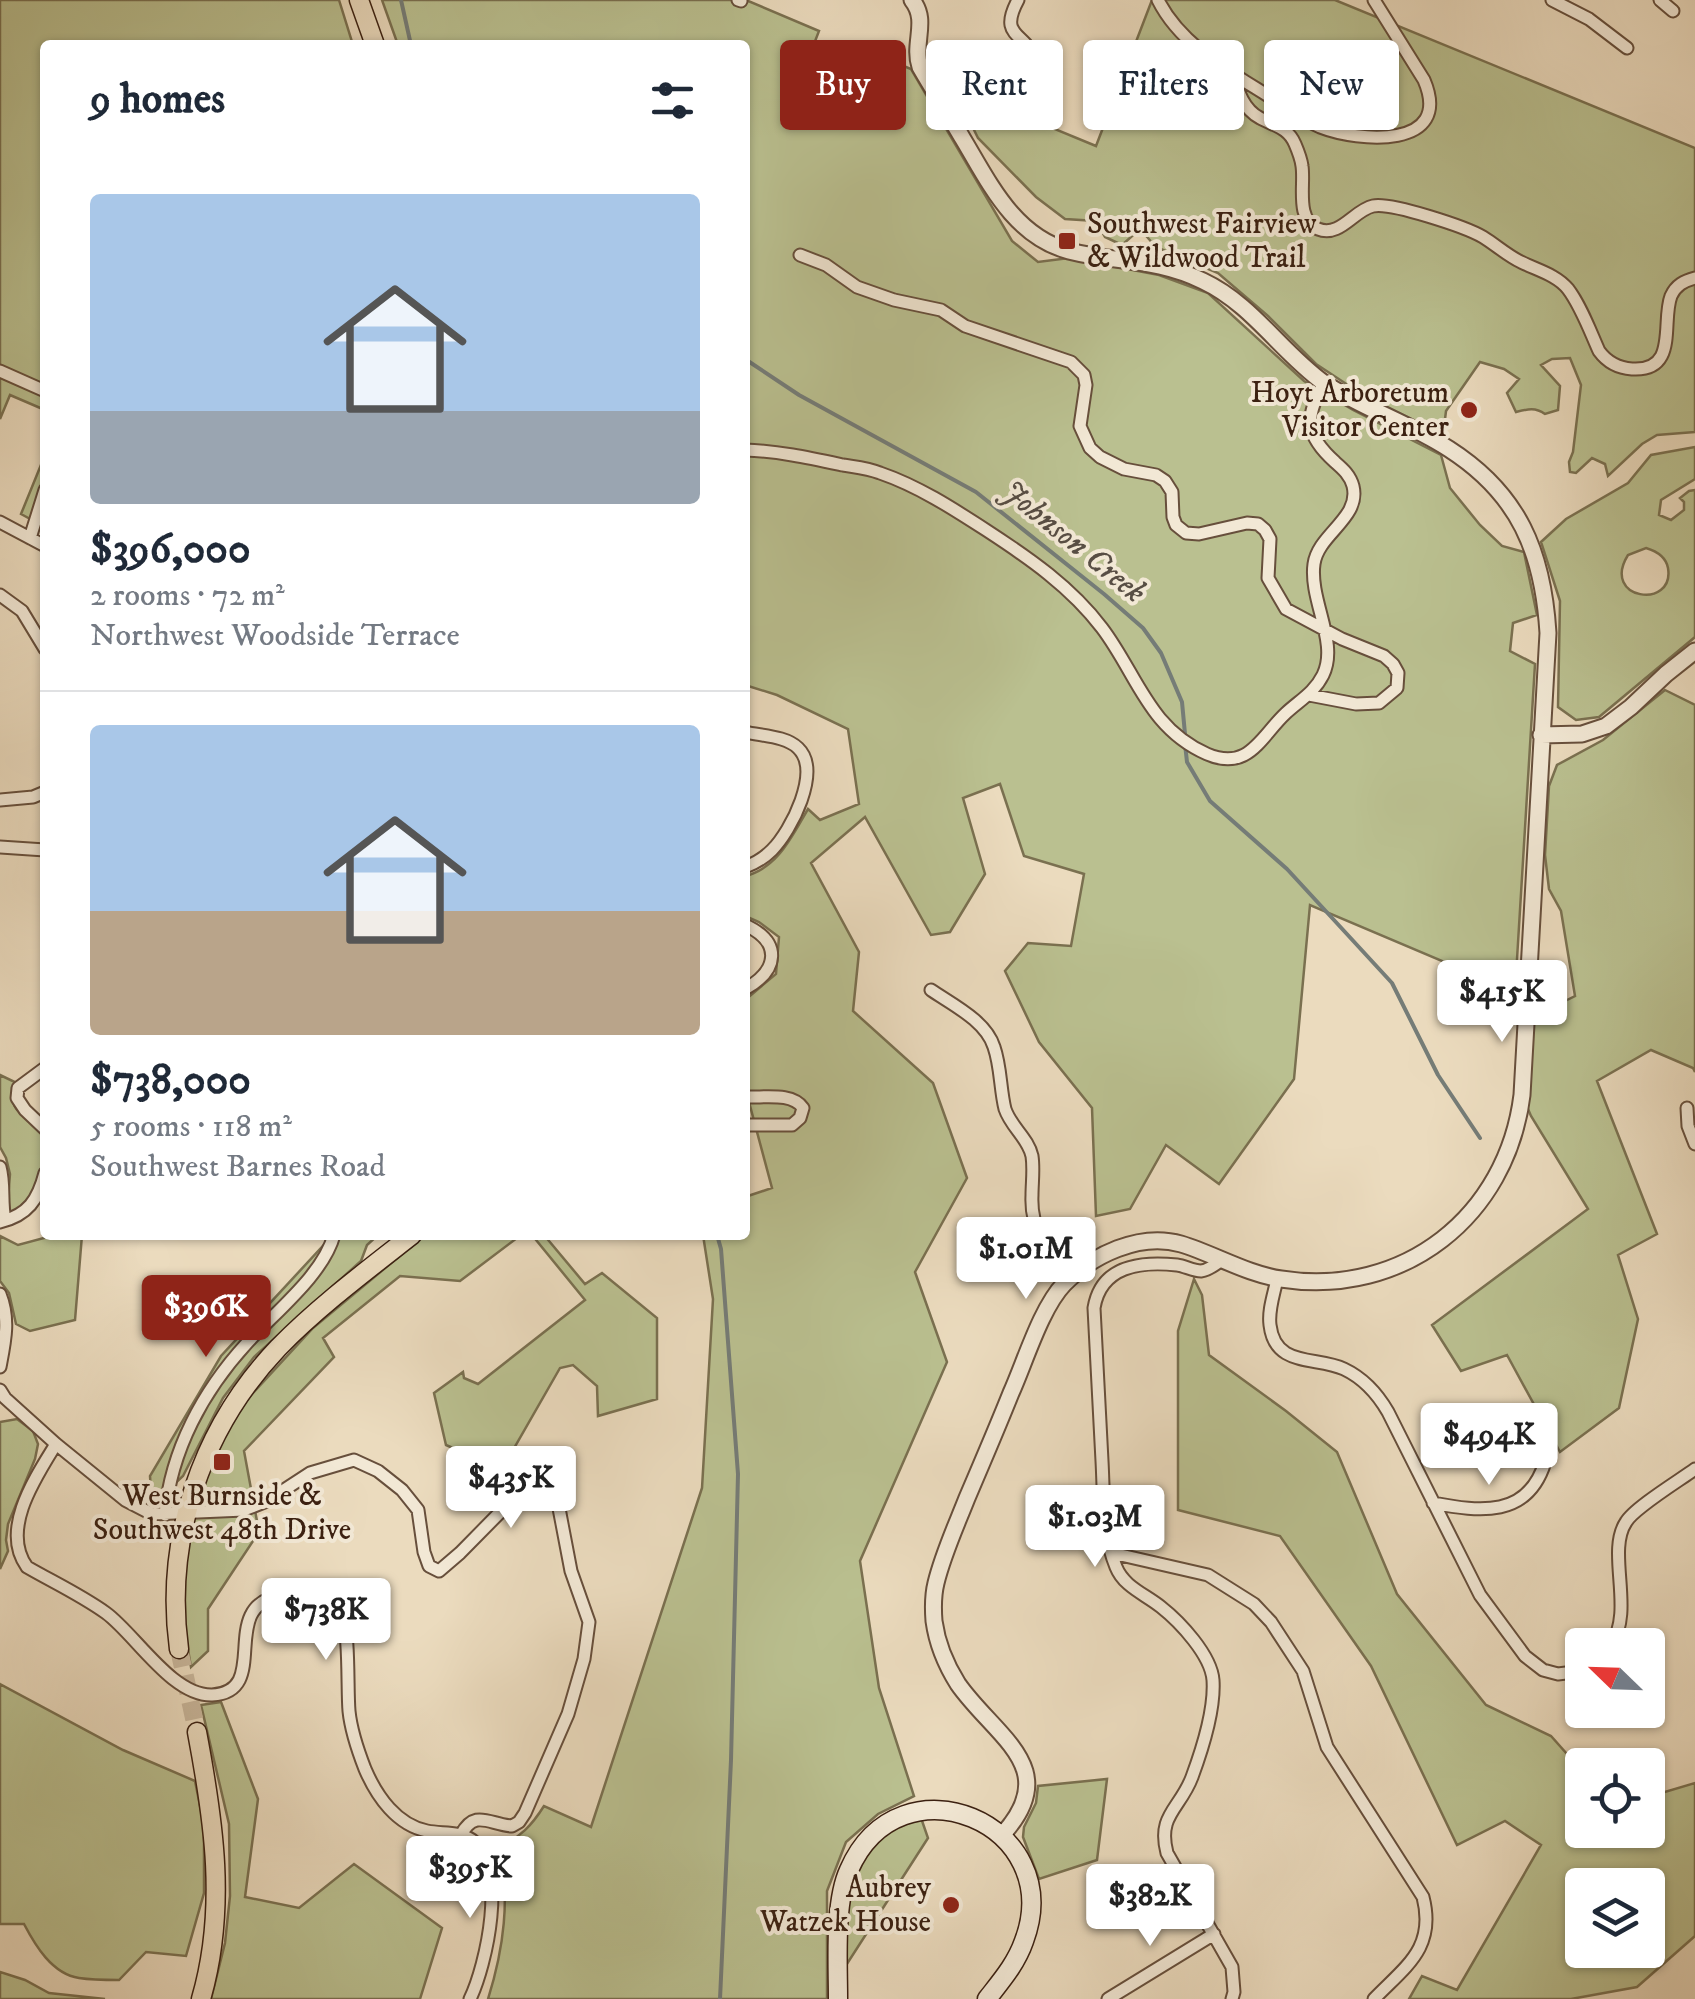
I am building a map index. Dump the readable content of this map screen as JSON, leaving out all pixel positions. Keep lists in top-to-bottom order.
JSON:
{
  "water": ["Johnson Creek"],
  "places": {
    "transit": ["Southwest Fairview & Wildwood Trail", "West Burnside & Southwest 48th Drive"],
    "other": ["Hoyt Arboretum Visitor Center", "Aubrey Watzek House"]
  },
  "north": "top left",
  "page": {
    "chip": [
      "Buy",
      "Rent",
      "Filters",
      "New"
    ],
    "heading": "9 homes",
    "list": [
      {
        "name": "$396,000",
        "note": "2 rooms · 72 m² · Northwest Woodside Terrace"
      },
      {
        "name": "$738,000",
        "note": "5 rooms · 118 m² · Southwest Barnes Road"
      }
    ],
    "price": [
      "$415K",
      "$1.01M",
      "$396K",
      "$494K",
      "$435K",
      "$1.03M",
      "$738K",
      "$395K",
      "$382K"
    ]
  }
}
